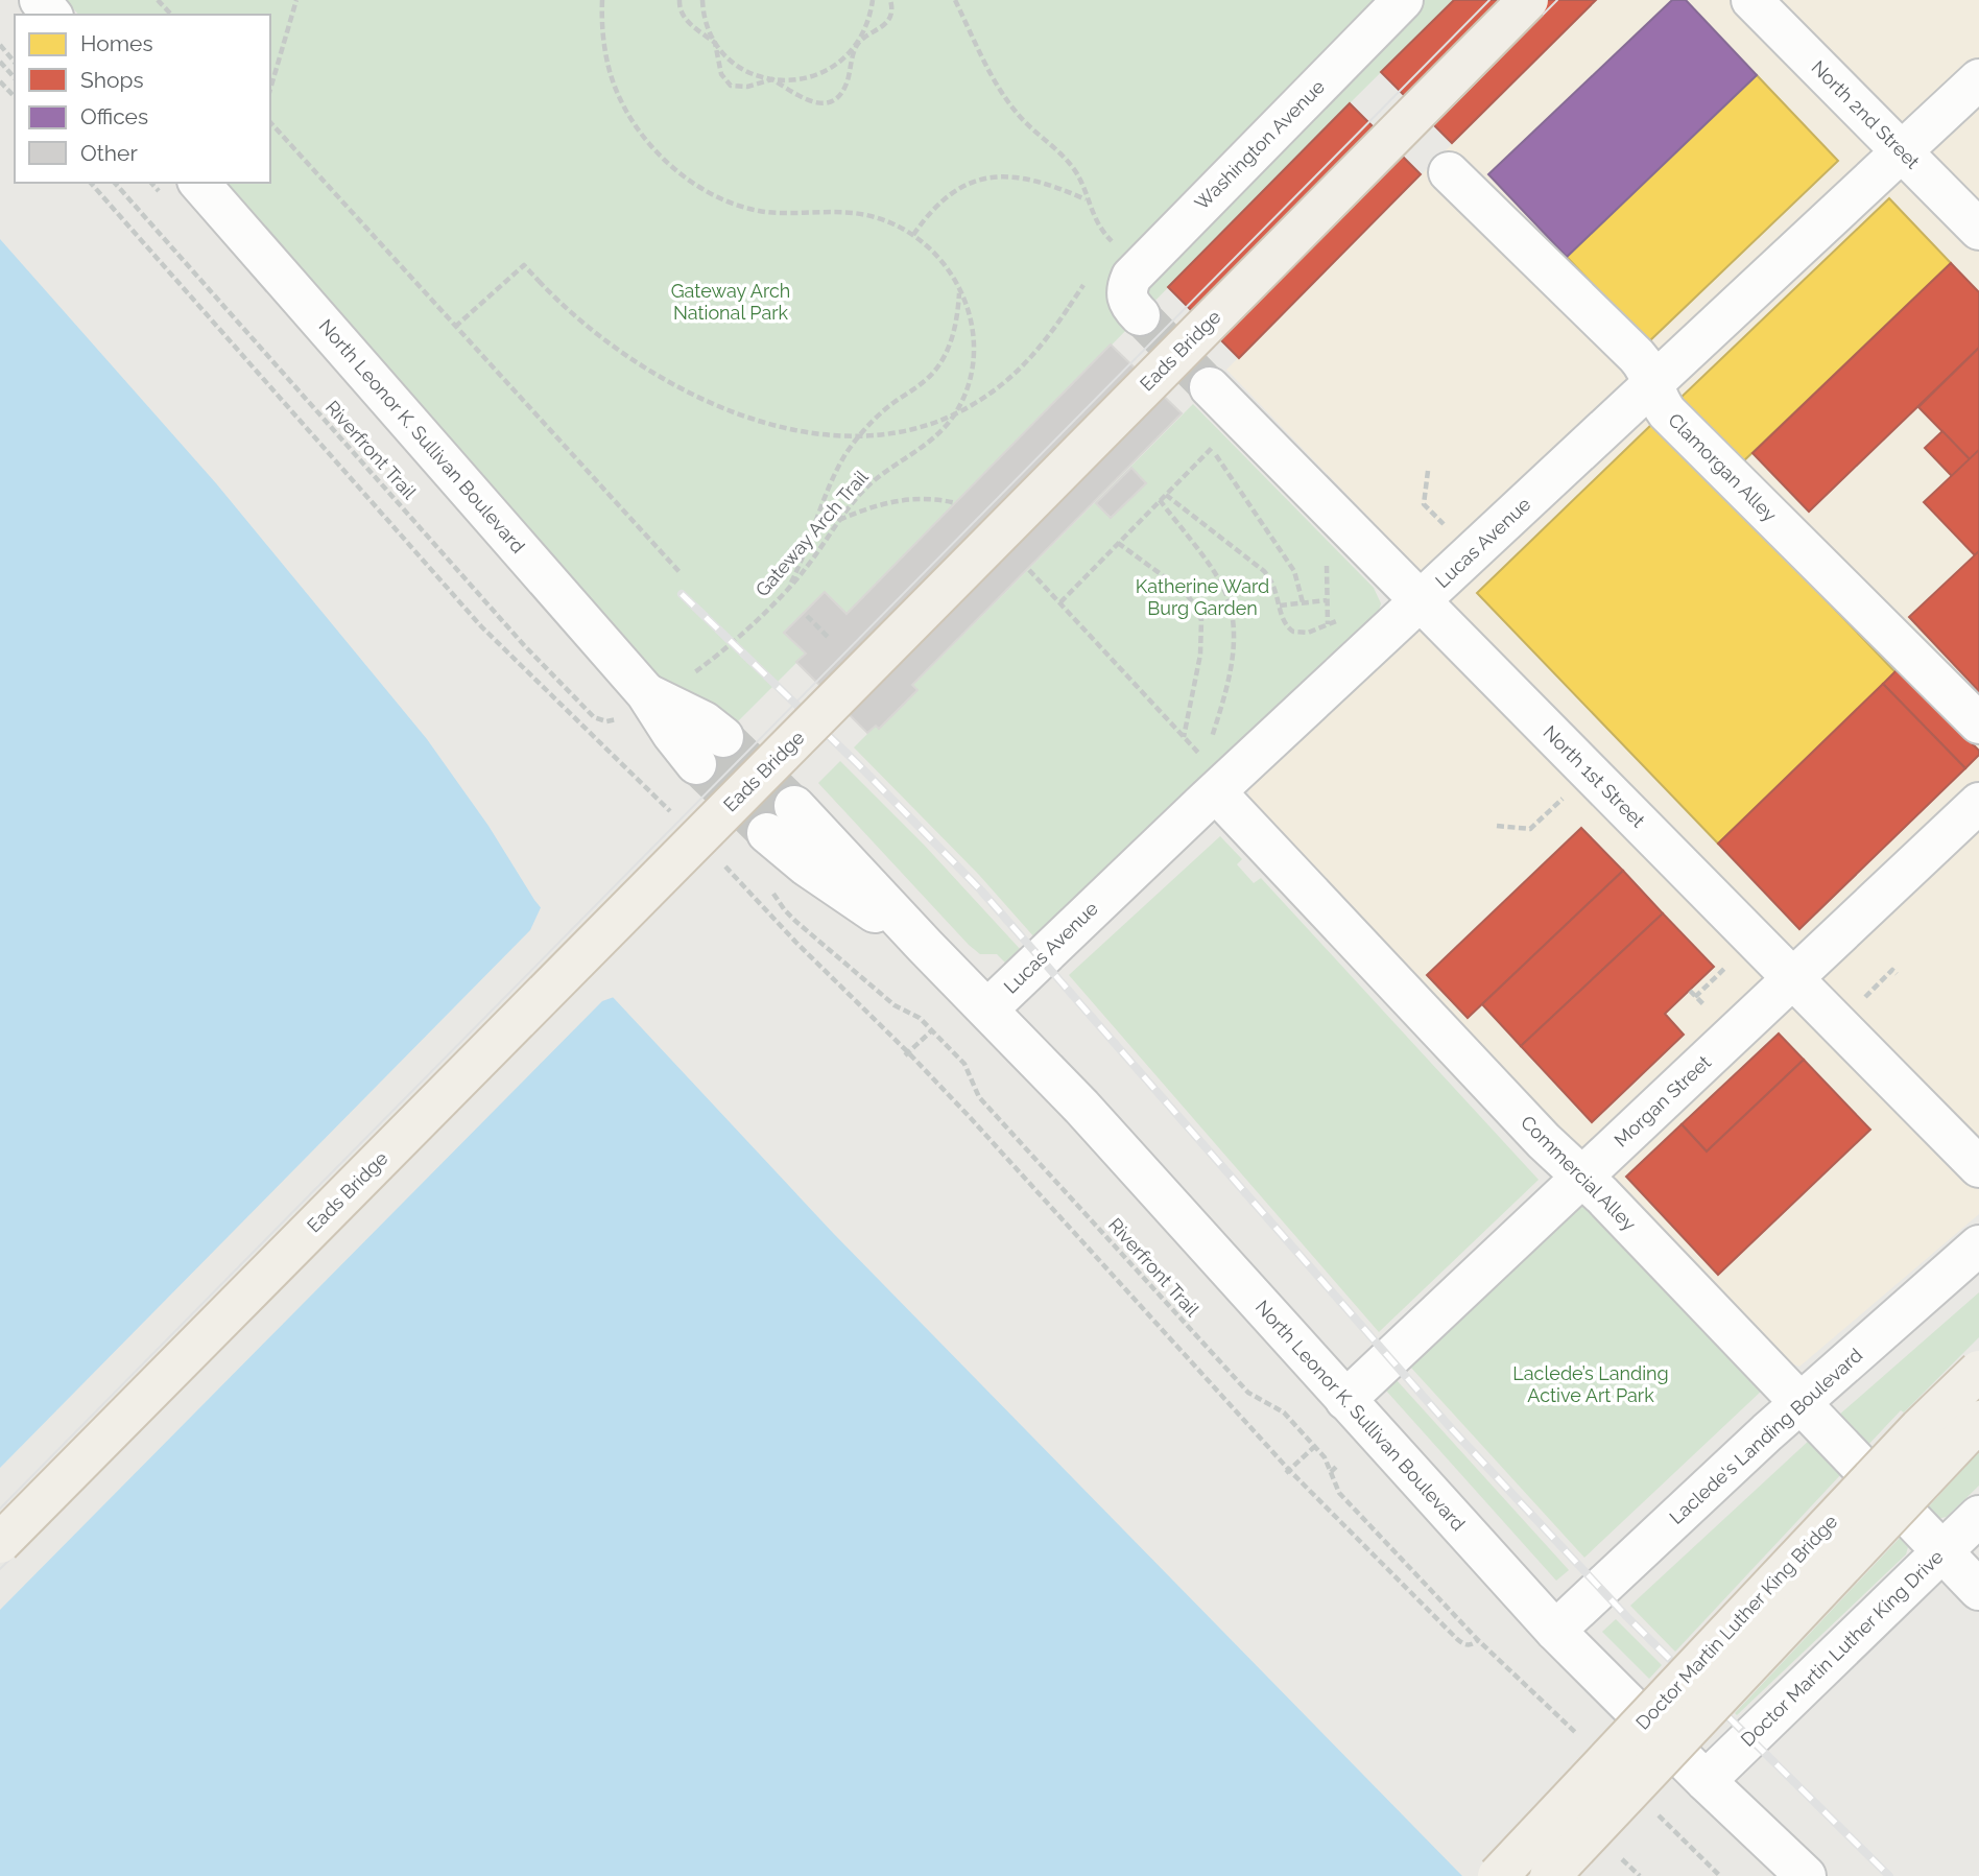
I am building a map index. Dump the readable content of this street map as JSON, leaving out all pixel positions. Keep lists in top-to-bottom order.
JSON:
{
  "streets": {
    "main road": ["Eads Bridge", "Doctor Martin Luther King Bridge"],
    "street": [
      "North 2nd Street",
      "Washington Avenue",
      "North Leonor K. Sullivan Boulevard",
      "Clamorgan Alley",
      "Lucas Avenue",
      "North 1st Street",
      "Morgan Street",
      "Commercial Alley",
      "Laclede's Landing Boulevard",
      "Doctor Martin Luther King Drive"
    ],
    "path": ["Riverfront Trail", "Gateway Arch Trail"]
  },
  "crossings": [
    ["North 2nd Street", "Lucas Avenue"],
    ["North Leonor K. Sullivan Boulevard", "Lucas Avenue"],
    ["North Leonor K. Sullivan Boulevard", "Morgan Street"],
    ["North Leonor K. Sullivan Boulevard", "Laclede's Landing Boulevard"],
    ["North Leonor K. Sullivan Boulevard", "Doctor Martin Luther King Drive"],
    ["Clamorgan Alley", "Lucas Avenue"],
    ["Lucas Avenue", "North 1st Street"],
    ["Lucas Avenue", "Commercial Alley"],
    ["North 1st Street", "Morgan Street"],
    ["Morgan Street", "Commercial Alley"],
    ["Commercial Alley", "Laclede's Landing Boulevard"],
    ["Commercial Alley", "Doctor Martin Luther King Drive"]
  ],
  "parks": ["Gateway Arch National Park", "Katherine Ward Burg Garden", "Laclede’s Landing Active Art Park"],
  "legend": [
    "Homes",
    "Shops",
    "Offices",
    "Other"
  ]
}
